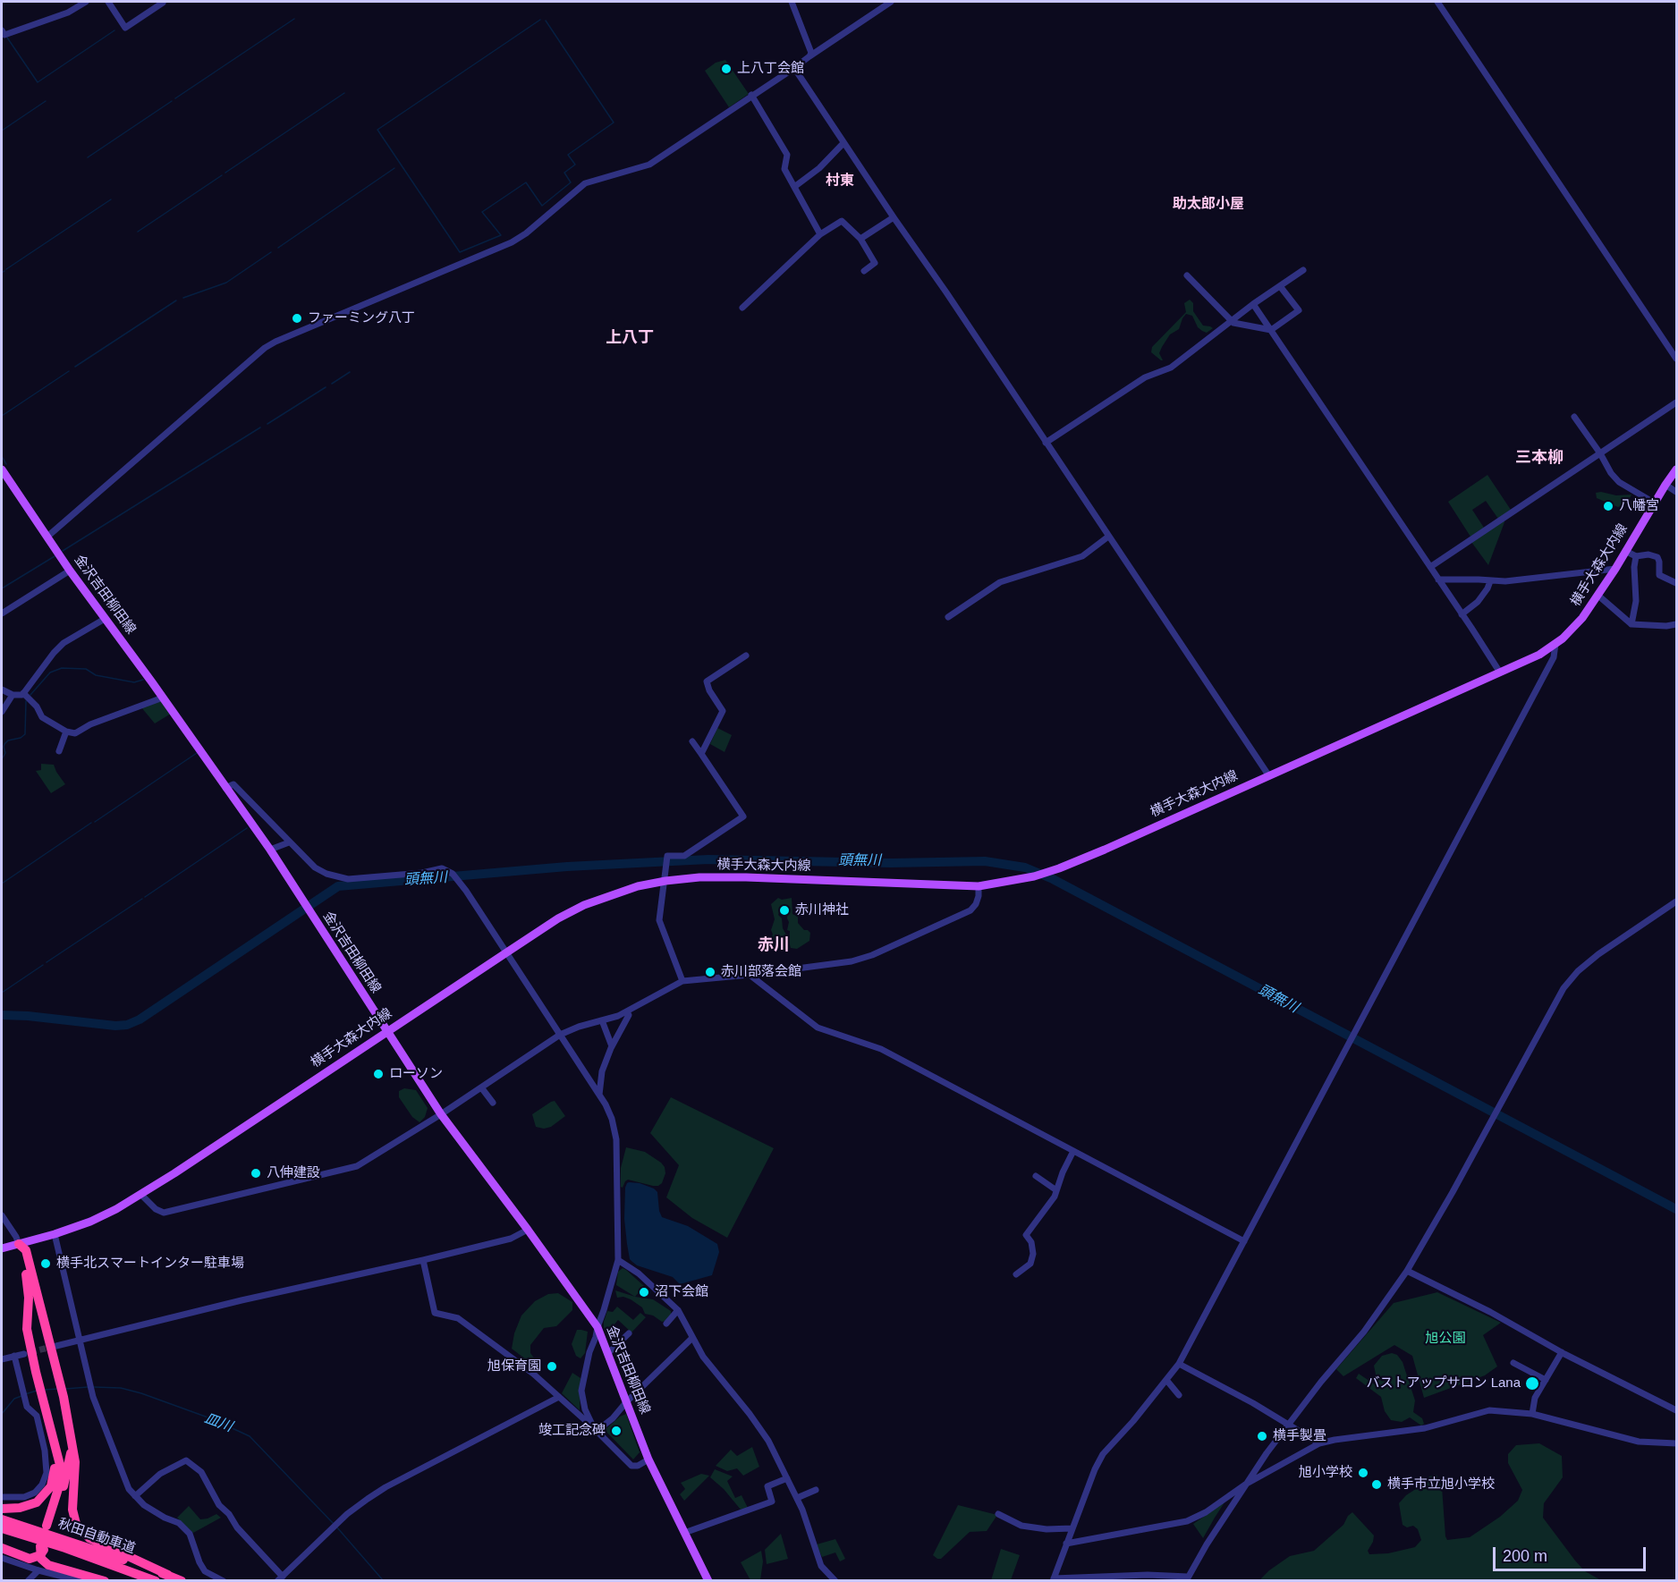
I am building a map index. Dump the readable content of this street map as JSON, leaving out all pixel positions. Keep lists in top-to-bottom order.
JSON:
{
  "streets": {
    "highway": ["秋田自動車道"],
    "main road": ["横手大森大内線", "金沢吉田柳田線"]
  },
  "crossings": [
    ["横手大森大内線", "金沢吉田柳田線"]
  ],
  "districts": [
    "村東",
    "助太郎小屋",
    "上八丁",
    "三本柳",
    "赤川"
  ],
  "water": ["頭無川", "皿川"],
  "parks": ["旭公園"],
  "places": [
    "上八丁会館",
    "ファーミング八丁",
    "八幡宮",
    "赤川神社",
    "赤川部落会館",
    "ローソン",
    "八伸建設",
    "横手北スマートインター駐車場",
    "沼下会館",
    "旭保育園",
    "バストアップサロン Lana",
    "竣工記念碑",
    "横手製畳",
    "旭小学校",
    "横手市立旭小学校"
  ],
  "scale_bar": "200 m"
}
